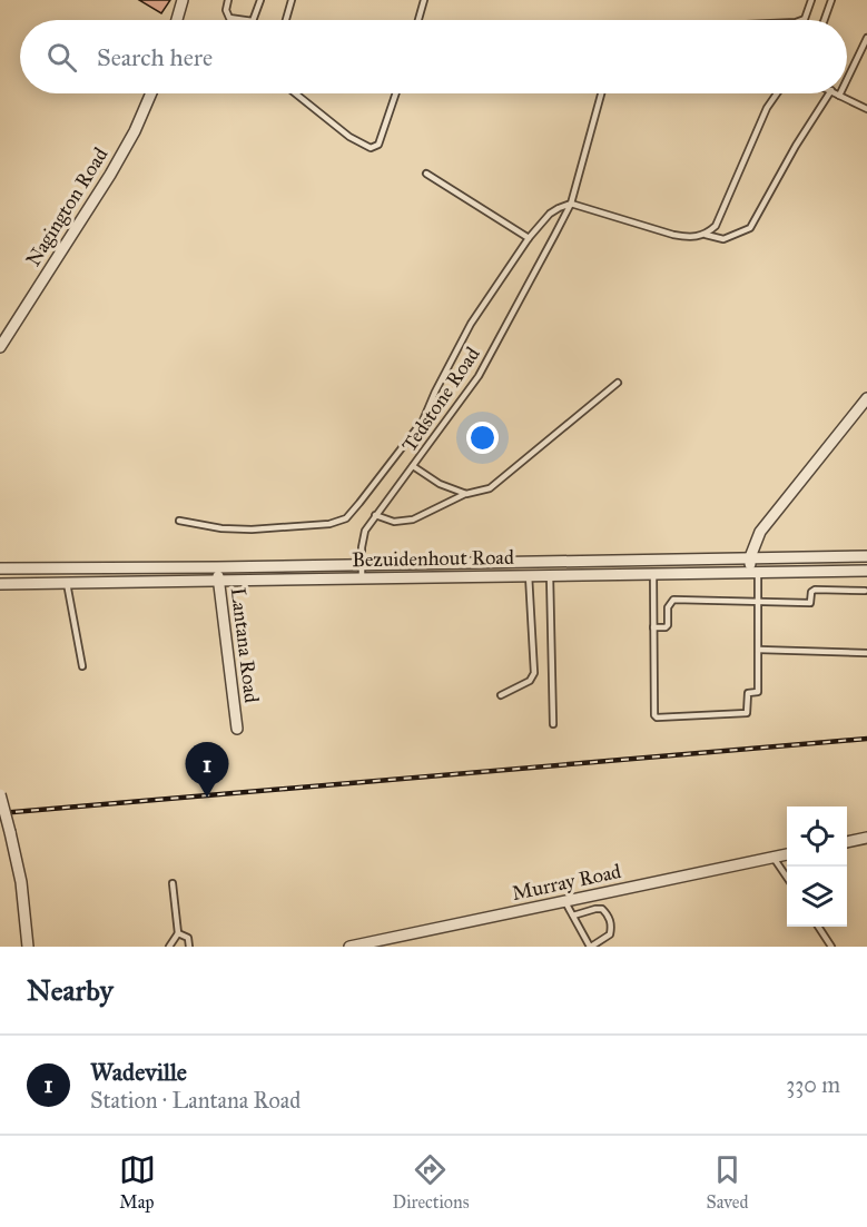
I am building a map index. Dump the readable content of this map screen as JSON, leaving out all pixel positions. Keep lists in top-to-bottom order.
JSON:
{
  "streets": {
    "street": [
      "Nagington Road",
      "Bezuidenhout Road",
      "Lantana Road",
      "Murray Road"
    ],
    "lane": ["Tedstone Road"]
  },
  "crossings": [
    ["Tedstone Road", "Bezuidenhout Road"],
    ["Bezuidenhout Road", "Lantana Road"]
  ],
  "page": {
    "search": "Search here",
    "pins": "1",
    "heading": "Nearby",
    "list": [
      {
        "mark": "1",
        "name": "Wadeville",
        "note": "Station · Lantana Road",
        "value": "330 m"
      }
    ],
    "nav": ["Map", "Directions", "Saved"]
  }
}
